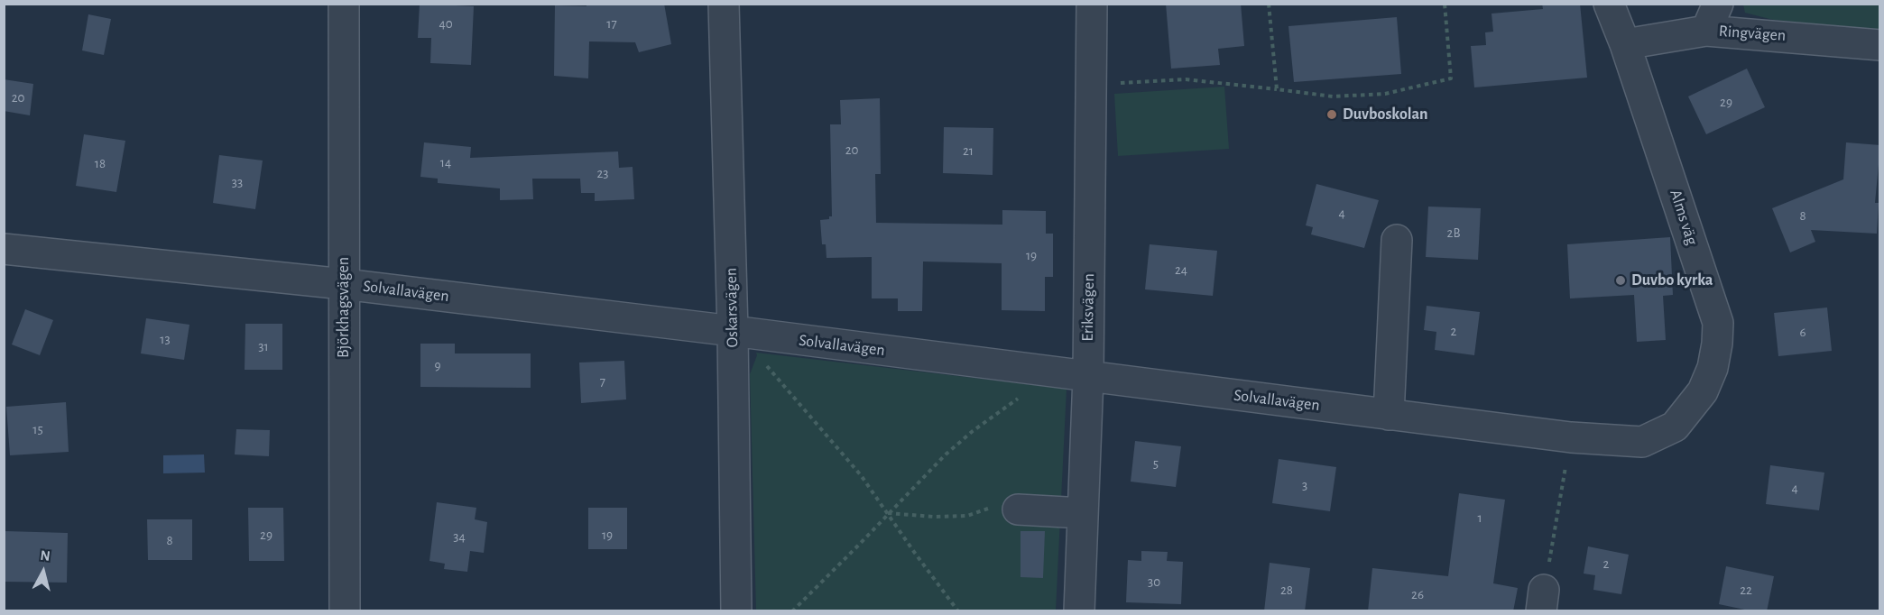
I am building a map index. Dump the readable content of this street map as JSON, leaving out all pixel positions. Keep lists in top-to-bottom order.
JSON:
{
  "streets": {
    "street": [
      "Ringvägen",
      "Alms väg",
      "Solvallavägen",
      "Björkhagsvägen",
      "Oskarsvägen",
      "Eriksvägen"
    ]
  },
  "crossings": [
    ["Ringvägen", "Alms väg"],
    ["Alms väg", "Solvallavägen"],
    ["Solvallavägen", "Björkhagsvägen"],
    ["Solvallavägen", "Oskarsvägen"],
    ["Solvallavägen", "Eriksvägen"]
  ],
  "places": ["Duvboskolan", "Duvbo kyrka"],
  "house_numbers": [
    "40",
    "17",
    "20",
    "29",
    "20",
    "21",
    "14",
    "18",
    "23",
    "33",
    "4",
    "8",
    "2B",
    "19",
    "24",
    "2",
    "6",
    "13",
    "31",
    "9",
    "7",
    "15",
    "5",
    "3",
    "4",
    "1",
    "29",
    "19",
    "34",
    "8",
    "2",
    "30",
    "28",
    "22",
    "26"
  ],
  "north": "top"
}
